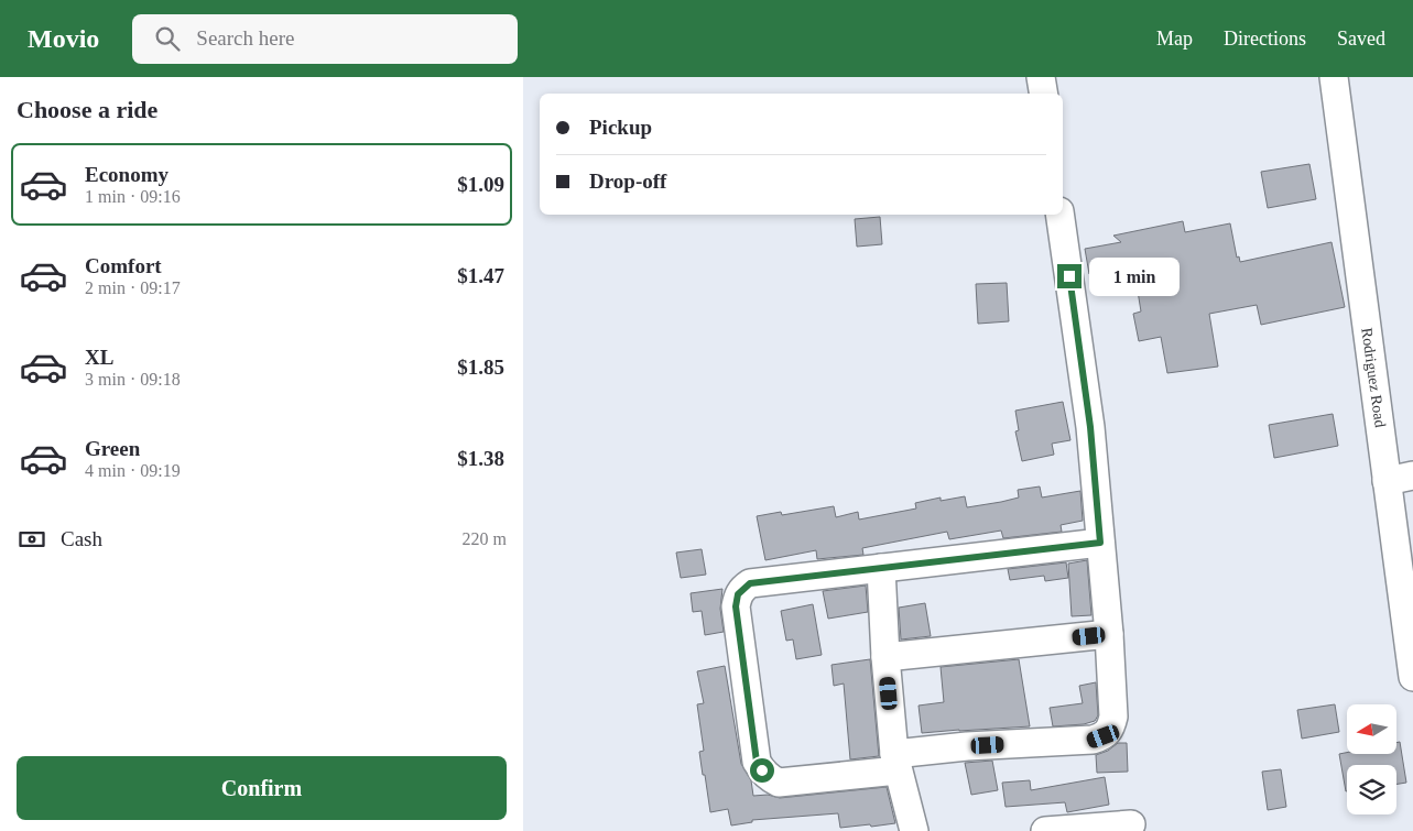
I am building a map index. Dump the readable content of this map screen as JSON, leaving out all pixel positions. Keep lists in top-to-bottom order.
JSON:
{
  "streets": {
    "street": ["Rodriguez Road"]
  },
  "north": "left",
  "page": {
    "header": "Movio",
    "search": "Search here",
    "nav": ["Map", "Directions", "Saved"],
    "heading": "Choose a ride",
    "banner": ["Pickup", "Drop-off"],
    "list": [
      {
        "name": "Economy",
        "note": "1 min · 09:16",
        "value": "$1.09"
      },
      {
        "name": "Comfort",
        "note": "2 min · 09:17",
        "value": "$1.47"
      },
      {
        "name": "XL",
        "note": "3 min · 09:18",
        "value": "$1.85"
      },
      {
        "name": "Green",
        "note": "4 min · 09:19",
        "value": "$1.38"
      }
    ],
    "bubble": "1 min",
    "pay": ["Cash", "220 m"],
    "buttons": "Confirm"
  }
}
